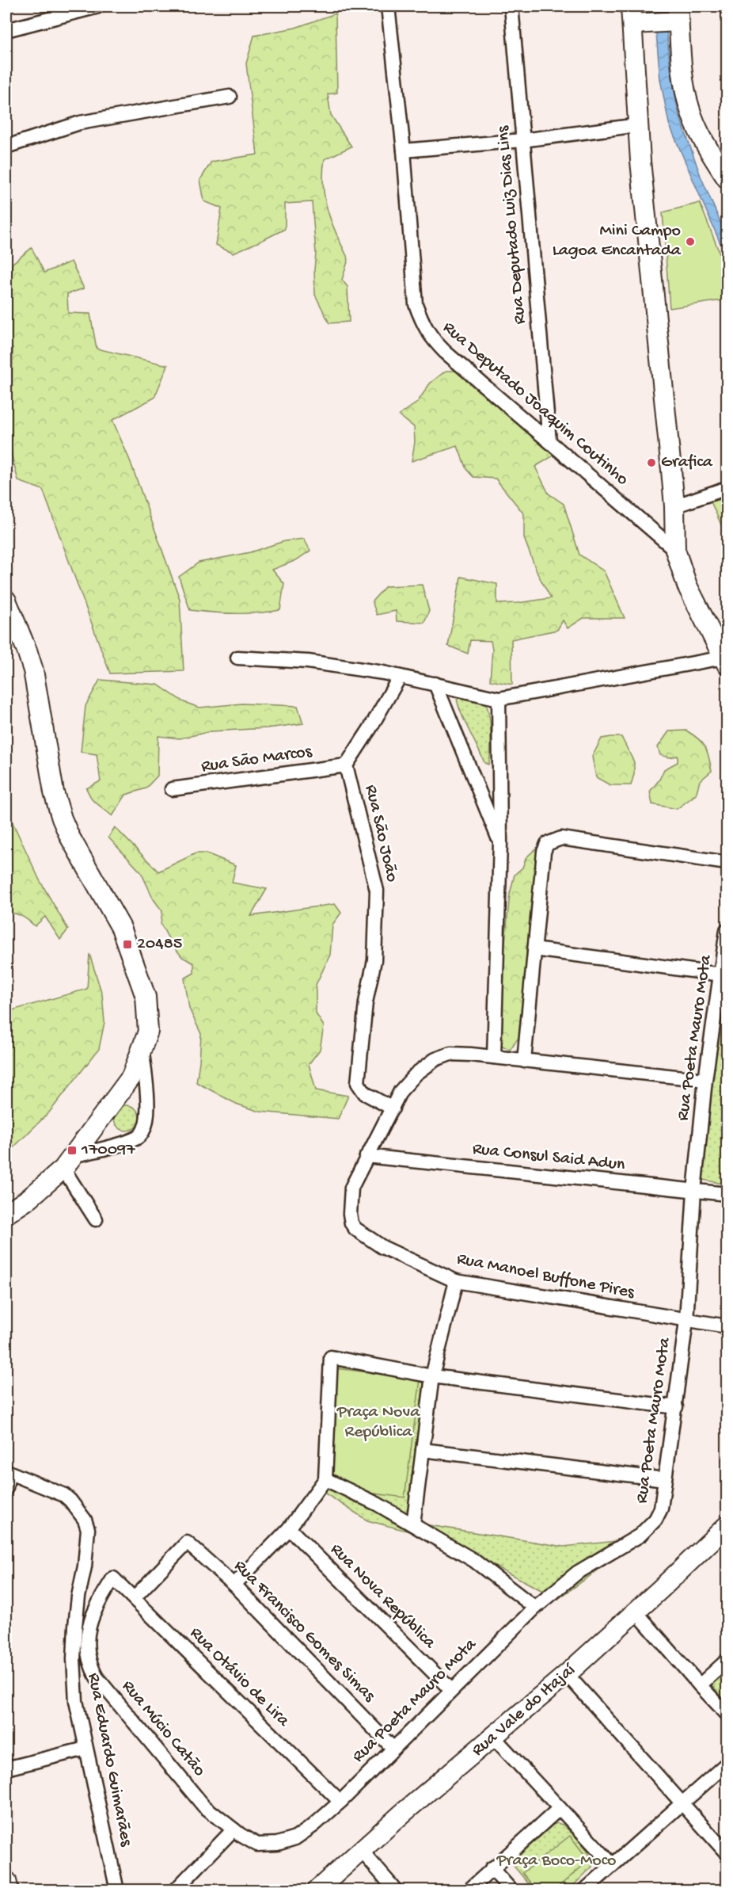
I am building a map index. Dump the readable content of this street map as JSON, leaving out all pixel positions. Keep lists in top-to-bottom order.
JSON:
{
  "streets": {
    "main road": ["Rua Vale do Itajaí"],
    "street": [
      "Rua Deputado Luiz Dias Lins",
      "Rua Deputado Joaquim Coutinho",
      "Rua São Marcos",
      "Rua São João",
      "Rua Poeta Mauro Mota",
      "Rua Consul Said Adun",
      "Rua Manoel Buffone Pires",
      "Rua Nova República",
      "Rua Francisco Gomes Simas",
      "Rua Otávio de Lira",
      "Rua Múcio Catão",
      "Rua Eduardo Guimarães"
    ]
  },
  "crossings": [
    ["Rua Deputado Luiz Dias Lins", "Rua Deputado Joaquim Coutinho"],
    ["Rua São Marcos", "Rua São João"],
    ["Rua Poeta Mauro Mota", "Rua Consul Said Adun"],
    ["Rua Poeta Mauro Mota", "Rua Manoel Buffone Pires"],
    ["Rua Poeta Mauro Mota", "Rua Nova República"],
    ["Rua Poeta Mauro Mota", "Rua Francisco Gomes Simas"],
    ["Rua Poeta Mauro Mota", "Rua Otávio de Lira"],
    ["Rua Poeta Mauro Mota", "Rua Múcio Catão"],
    ["Rua Consul Said Adun", "Rua Manoel Buffone Pires"],
    ["Rua Francisco Gomes Simas", "Rua Otávio de Lira"],
    ["Rua Otávio de Lira", "Rua Múcio Catão"]
  ],
  "parks": ["Praça Nova República", "Praça Boco-Moco"],
  "places": {
    "other": ["Mini Campo Lagoa Encantada", "Grafica"],
    "transit": ["20485", "170097"]
  }
}
